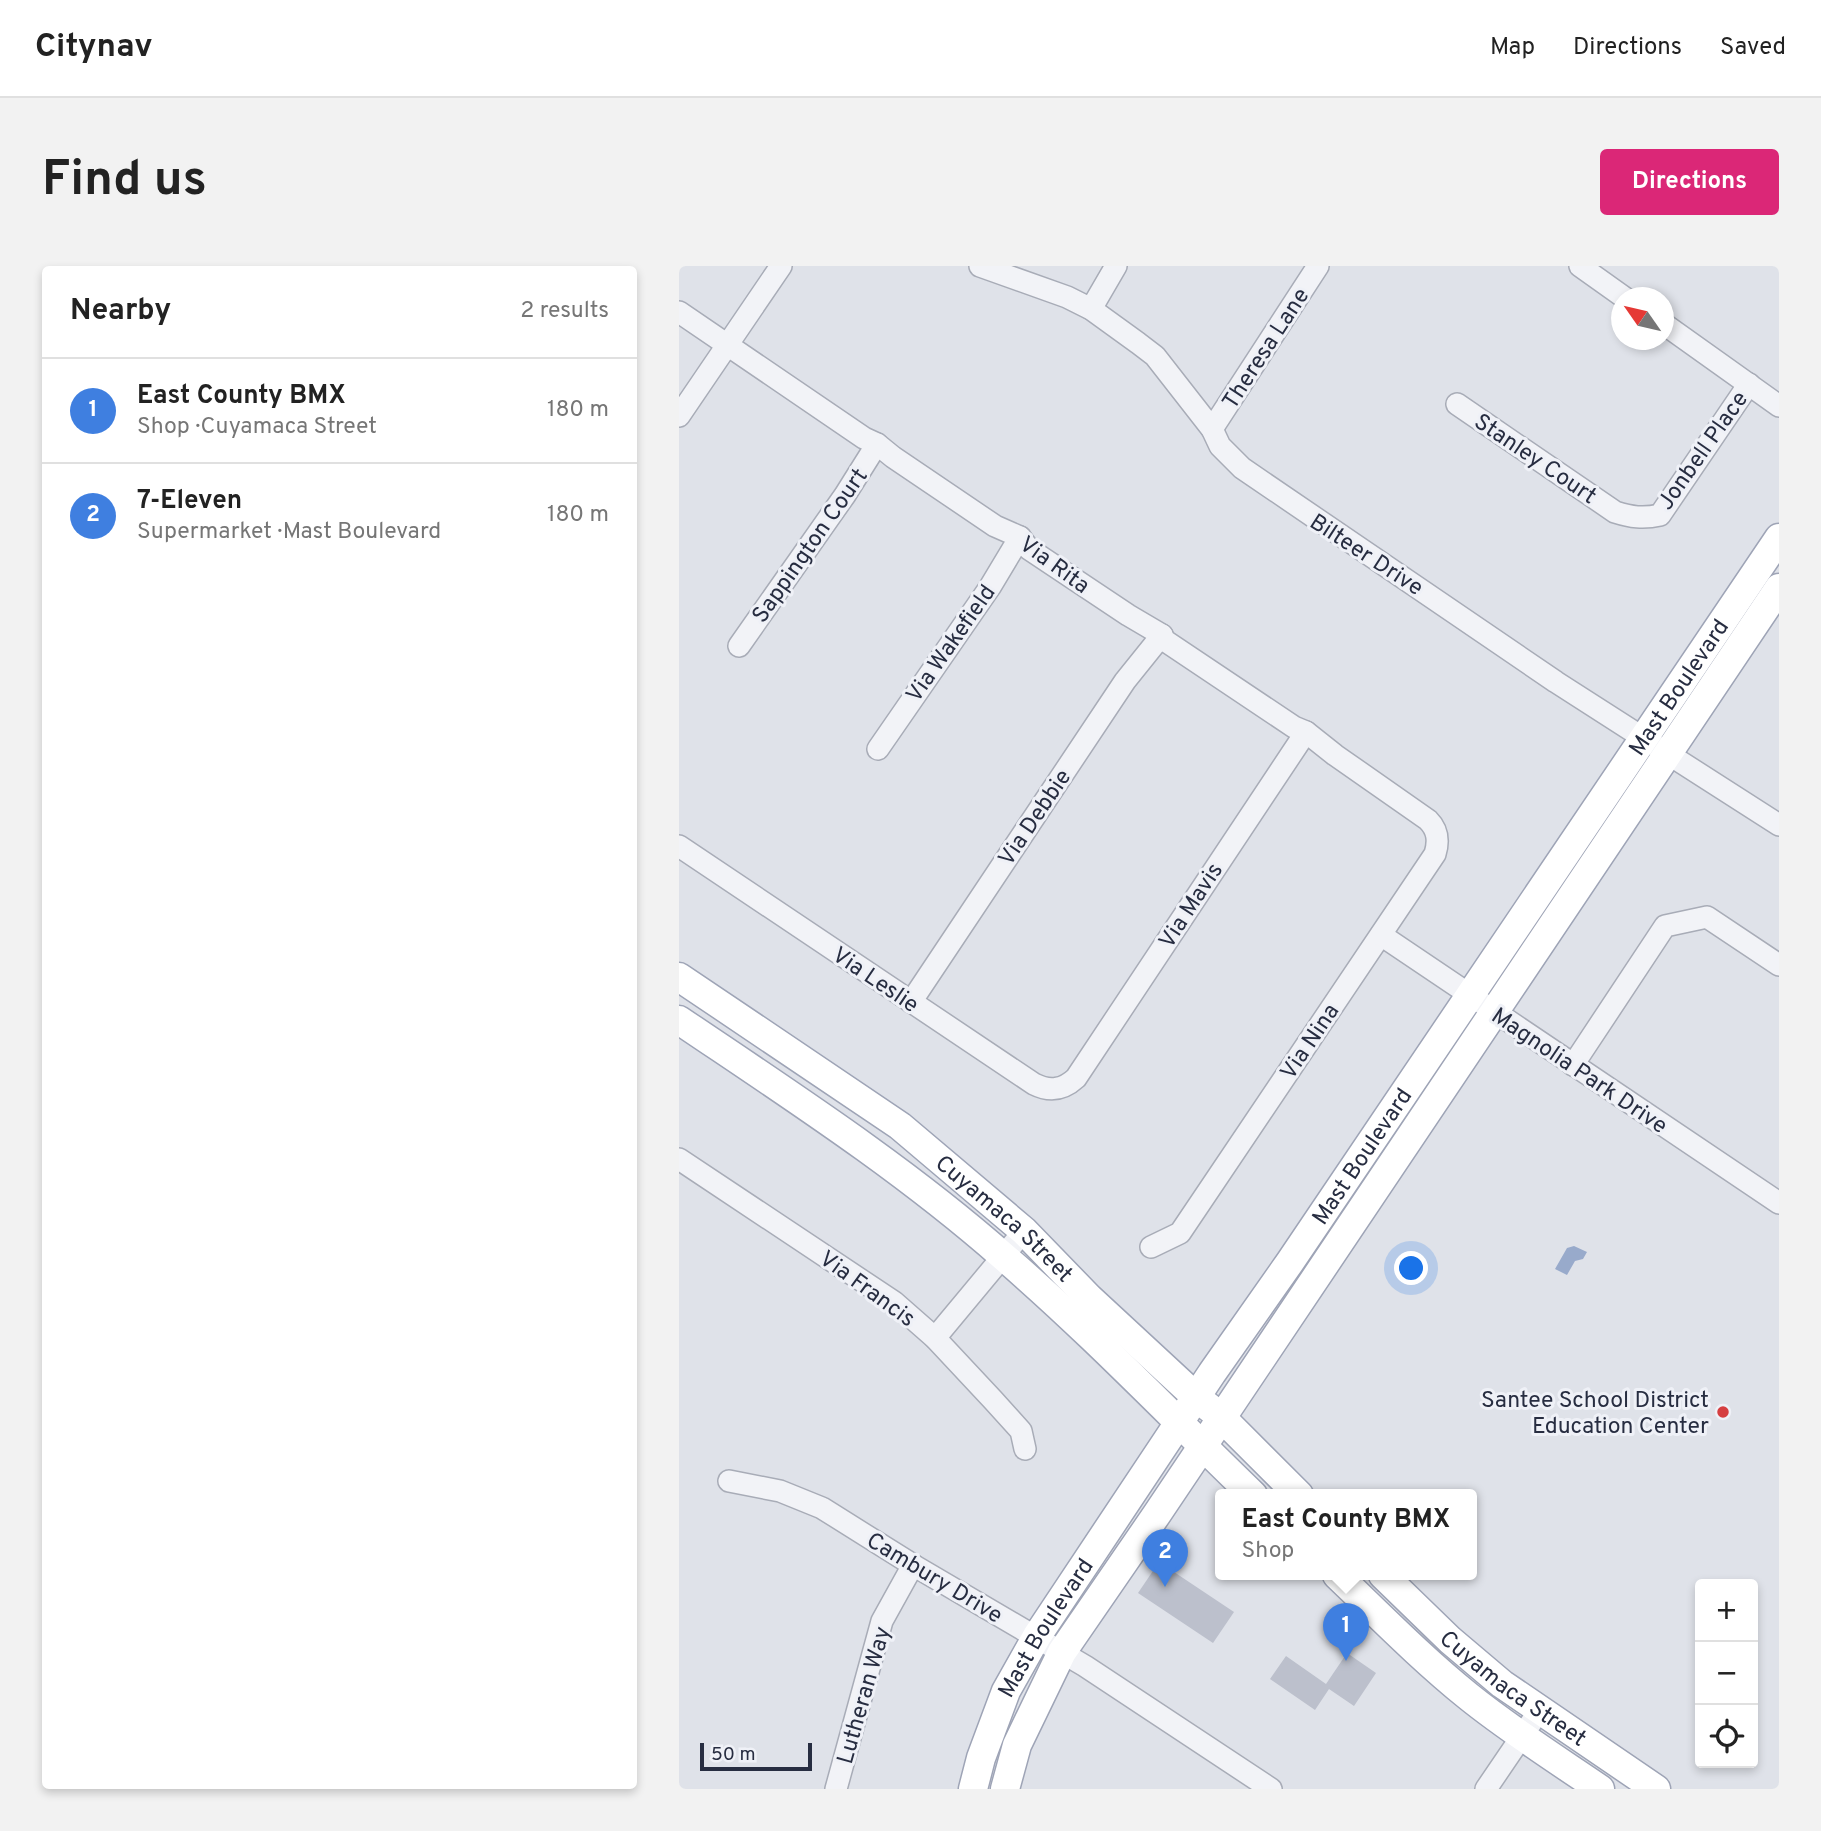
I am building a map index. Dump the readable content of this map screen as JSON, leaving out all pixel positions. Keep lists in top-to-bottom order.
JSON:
{
  "streets": {
    "main road": ["Mast Boulevard", "Cuyamaca Street"],
    "street": [
      "Theresa Lane",
      "Jonbell Place",
      "Stanley Court",
      "Sappington Court",
      "Bilteer Drive",
      "Via Rita",
      "Via Wakefield",
      "Via Debbie",
      "Via Mavis",
      "Via Leslie",
      "Via Nina",
      "Magnolia Park Drive",
      "Via Francis",
      "Cambury Drive",
      "Lutheran Way"
    ]
  },
  "crossings": [
    ["Theresa Lane", "Bilteer Drive"],
    ["Jonbell Place", "Stanley Court"],
    ["Sappington Court", "Via Rita"],
    ["Bilteer Drive", "Mast Boulevard"],
    ["Via Rita", "Via Wakefield"],
    ["Via Rita", "Via Debbie"],
    ["Via Rita", "Via Mavis"],
    ["Via Rita", "Via Nina"],
    ["Mast Boulevard", "Magnolia Park Drive"],
    ["Mast Boulevard", "Cuyamaca Street"],
    ["Mast Boulevard", "Cambury Drive"],
    ["Via Debbie", "Via Leslie"],
    ["Via Mavis", "Via Leslie"],
    ["Via Nina", "Magnolia Park Drive"],
    ["Cambury Drive", "Lutheran Way"]
  ],
  "places": ["Santee School District Education Center"],
  "scale_bar": "50 m",
  "north": "top left",
  "page": {
    "header": "Citynav",
    "nav": ["Map", "Directions", "Saved"],
    "buttons": "Directions",
    "title": "Find us",
    "heading": ["Nearby", "2 results"],
    "list": [
      {
        "mark": "1",
        "name": "East County BMX",
        "note": "Shop · Cuyamaca Street",
        "value": "180 m"
      },
      {
        "mark": "2",
        "name": "7-Eleven",
        "note": "Supermarket · Mast Boulevard",
        "value": "180 m"
      }
    ],
    "popup": ["East County BMX", "Shop"],
    "pins": ["2", "1"],
    "map_buttons": ["+", "−"],
    "scale": "50 m"
  }
}
